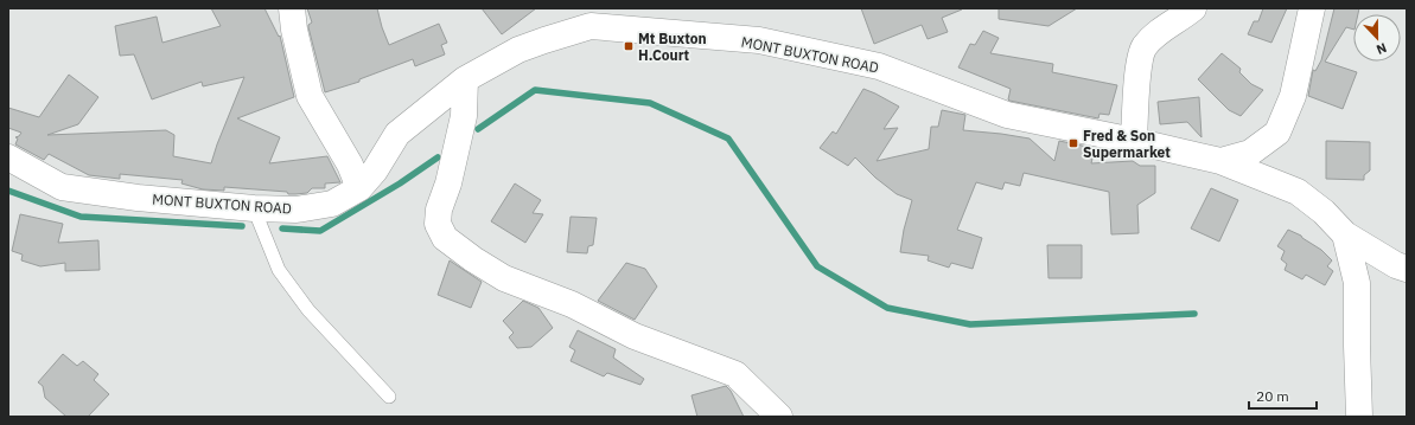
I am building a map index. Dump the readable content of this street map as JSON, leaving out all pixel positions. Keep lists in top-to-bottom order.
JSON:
{
  "streets": {
    "street": ["MONT BUXTON ROAD"]
  },
  "places": {
    "transit": ["Mt Buxton H.Court", "Fred & Son Supermarket"]
  },
  "scale_bar": "20 m",
  "north": "bottom"
}
